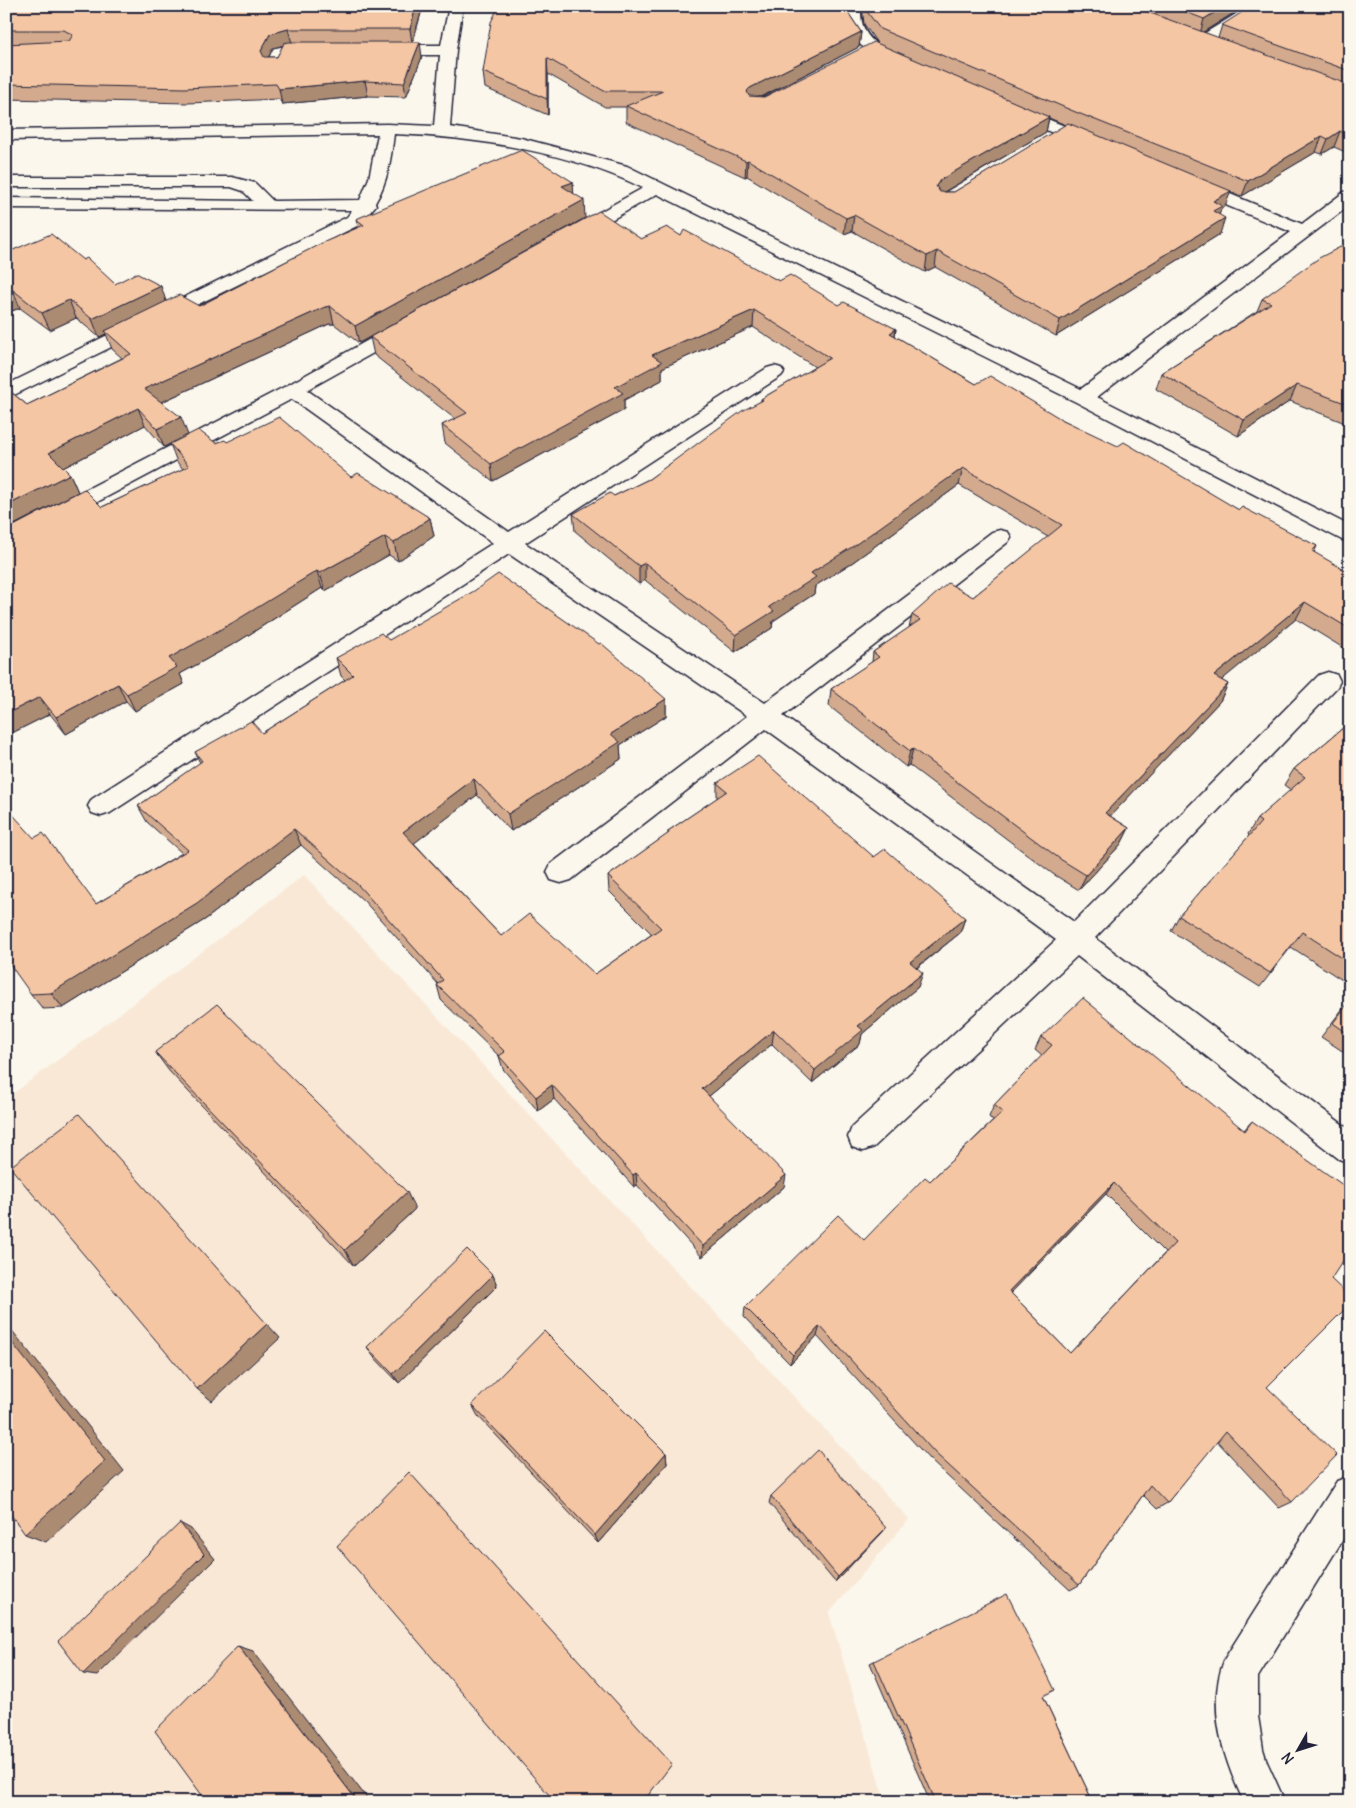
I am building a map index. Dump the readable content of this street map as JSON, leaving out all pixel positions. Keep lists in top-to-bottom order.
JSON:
{
  "north": "bottom left"
}
